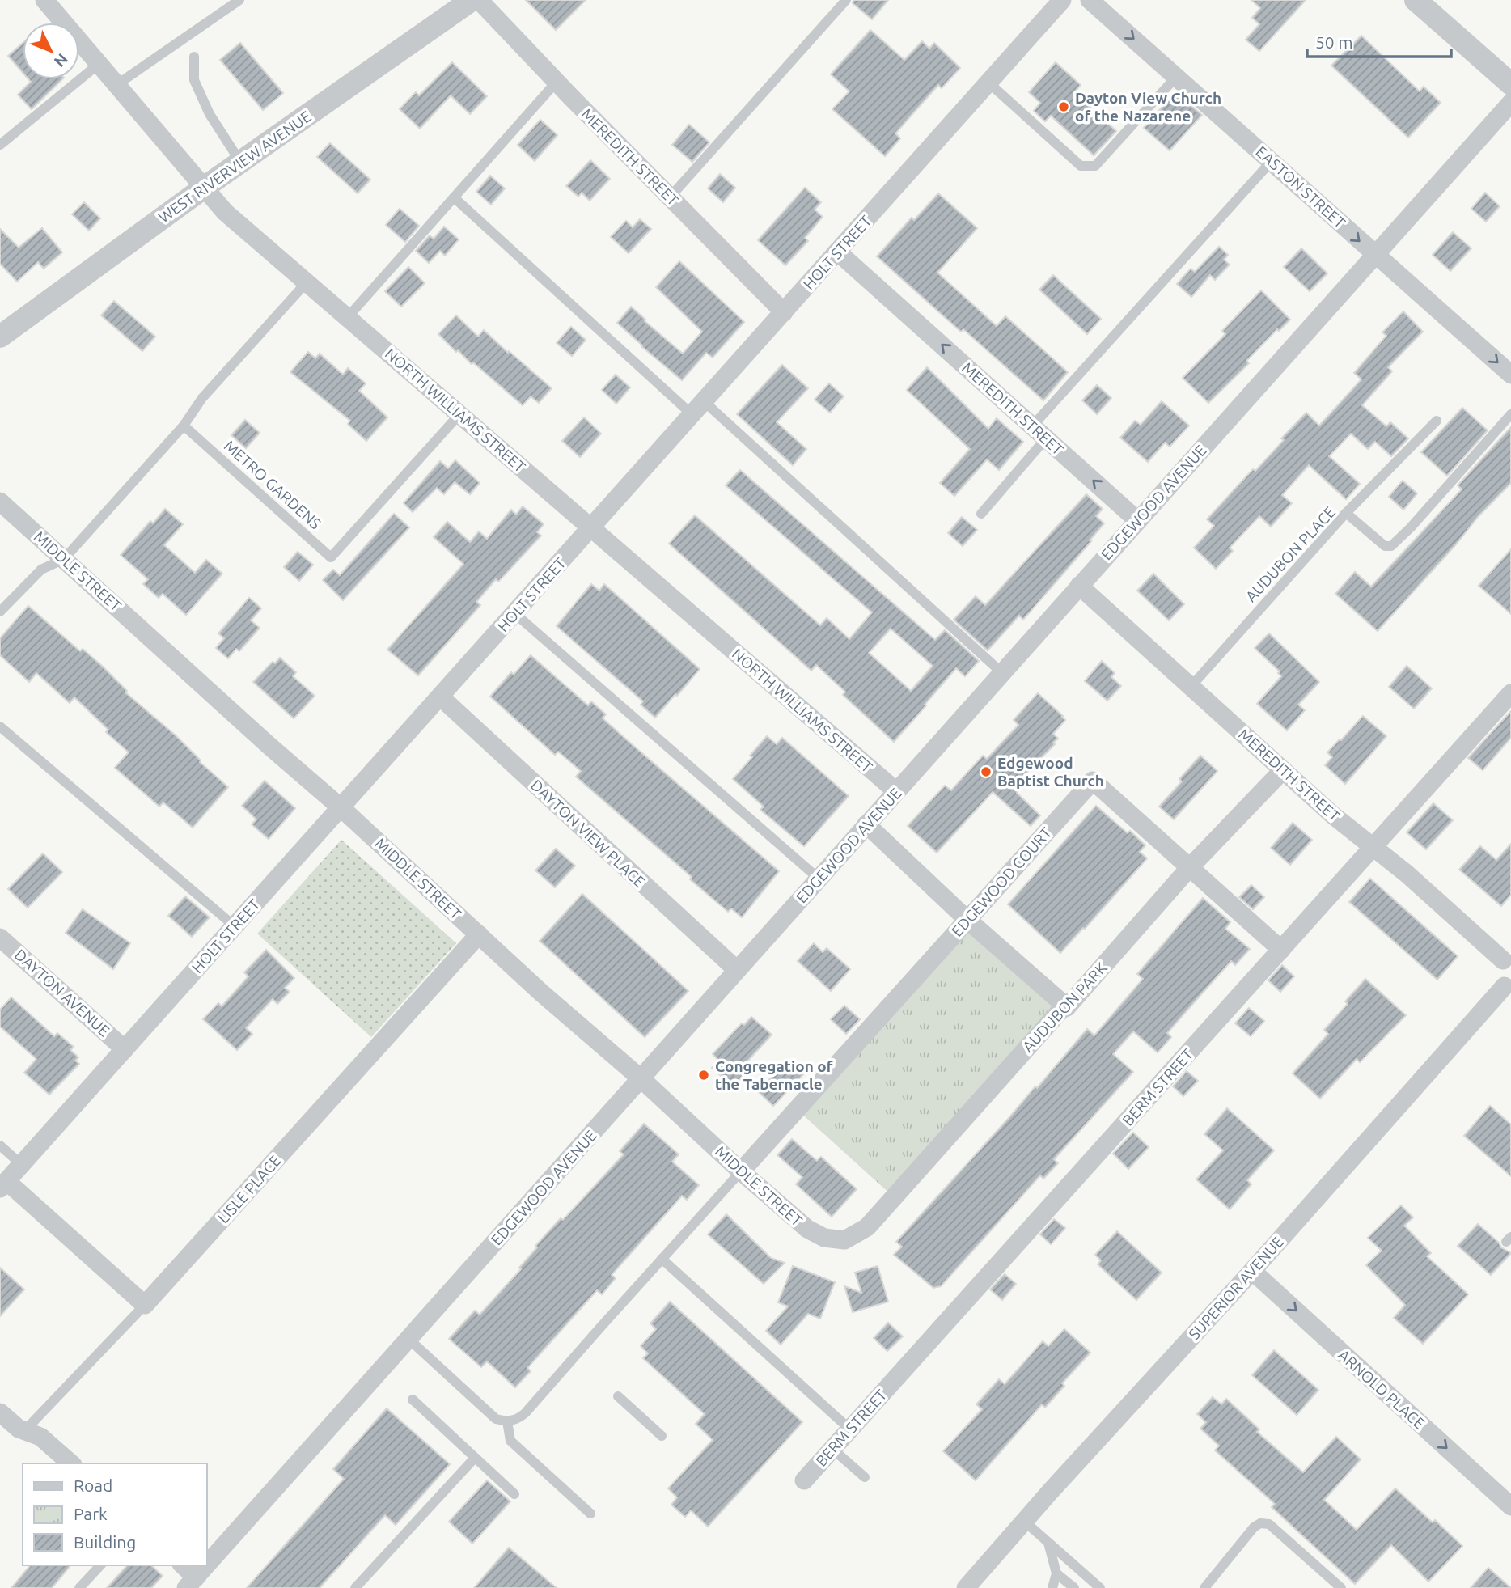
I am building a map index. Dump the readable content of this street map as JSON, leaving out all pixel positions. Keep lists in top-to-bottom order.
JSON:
{
  "streets": {
    "street": [
      "MEREDITH STREET",
      "WEST RIVERVIEW AVENUE",
      "EASTON STREET",
      "HOLT STREET",
      "NORTH WILLIAMS STREET",
      "EDGEWOOD AVENUE",
      "MIDDLE STREET",
      "DAYTON VIEW PLACE",
      "EDGEWOOD COURT",
      "DAYTON AVENUE",
      "AUDUBON PARK",
      "BERM STREET",
      "LISLE PLACE",
      "SUPERIOR AVENUE",
      "ARNOLD PLACE"
    ],
    "lane": ["METRO GARDENS", "AUDUBON PLACE"]
  },
  "crossings": [
    ["MEREDITH STREET", "HOLT STREET"],
    ["MEREDITH STREET", "EDGEWOOD AVENUE"],
    ["MEREDITH STREET", "AUDUBON PLACE"],
    ["MEREDITH STREET", "AUDUBON PARK"],
    ["MEREDITH STREET", "BERM STREET"],
    ["WEST RIVERVIEW AVENUE", "NORTH WILLIAMS STREET"],
    ["EASTON STREET", "EDGEWOOD AVENUE"],
    ["HOLT STREET", "NORTH WILLIAMS STREET"],
    ["HOLT STREET", "MIDDLE STREET"],
    ["HOLT STREET", "DAYTON VIEW PLACE"],
    ["HOLT STREET", "DAYTON AVENUE"],
    ["NORTH WILLIAMS STREET", "METRO GARDENS"],
    ["NORTH WILLIAMS STREET", "EDGEWOOD AVENUE"],
    ["EDGEWOOD AVENUE", "MIDDLE STREET"],
    ["EDGEWOOD AVENUE", "DAYTON VIEW PLACE"],
    ["MIDDLE STREET", "EDGEWOOD COURT"],
    ["MIDDLE STREET", "AUDUBON PARK"],
    ["MIDDLE STREET", "LISLE PLACE"],
    ["EDGEWOOD COURT", "AUDUBON PARK"],
    ["EDGEWOOD COURT", "BERM STREET"],
    ["SUPERIOR AVENUE", "ARNOLD PLACE"]
  ],
  "one_way": ["EASTON STREET", "ARNOLD PLACE"],
  "places": ["Dayton View Church of the Nazarene", "Edgewood Baptist Church", "Congregation of the Tabernacle"],
  "legend": ["Road", "Park", "Building"],
  "scale_bar": "50 m",
  "north": "bottom right"
}
